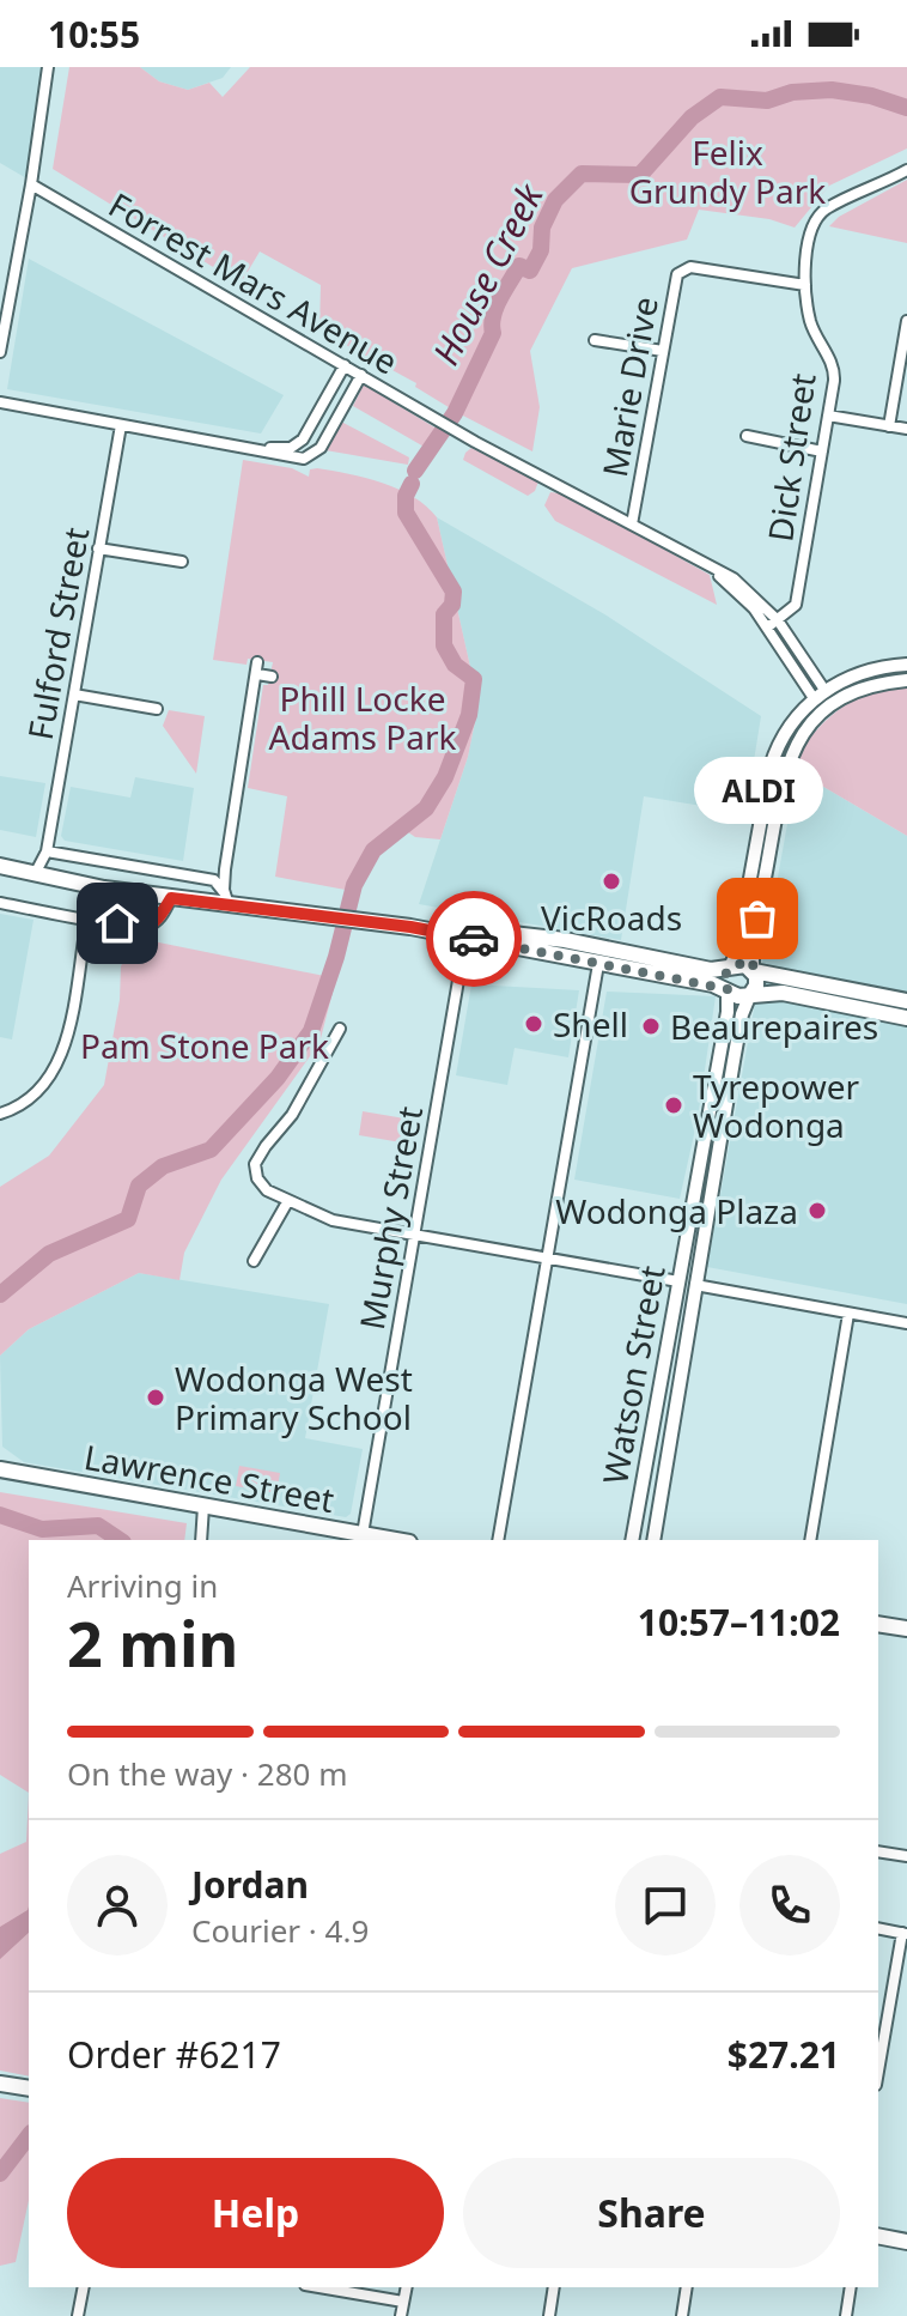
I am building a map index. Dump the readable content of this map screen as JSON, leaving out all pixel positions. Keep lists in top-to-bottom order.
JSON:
{
  "streets": {
    "main road": ["Lawrence Street"],
    "street": [
      "Forrest Mars Avenue",
      "Marie Drive",
      "Dick Street",
      "Fulford Street",
      "Murphy Street",
      "Watson Street"
    ]
  },
  "crossings": [
    ["Forrest Mars Avenue", "Marie Drive"],
    ["Forrest Mars Avenue", "Dick Street"],
    ["Marie Drive", "Dick Street"],
    ["Murphy Street", "Lawrence Street"]
  ],
  "water": ["House Creek"],
  "parks": ["Felix Grundy Park", "Phill Locke Adams Park", "Pam Stone Park"],
  "places": [
    "VicRoads",
    "ALDI",
    "Shell",
    "Beaurepaires",
    "Tyrepower Wodonga",
    "Wodonga Plaza",
    "Wodonga West Primary School"
  ],
  "page": {
    "status": "10:55",
    "bubble": "ALDI",
    "heading": ["2 min", "Arriving in", "10:57–11:02"],
    "panel": [
      "Jordan",
      "Courier · 4.9",
      "Order #6217",
      "$27.21"
    ],
    "bar": "On the way · 280 m",
    "buttons": ["Help", "Share"]
  }
}
